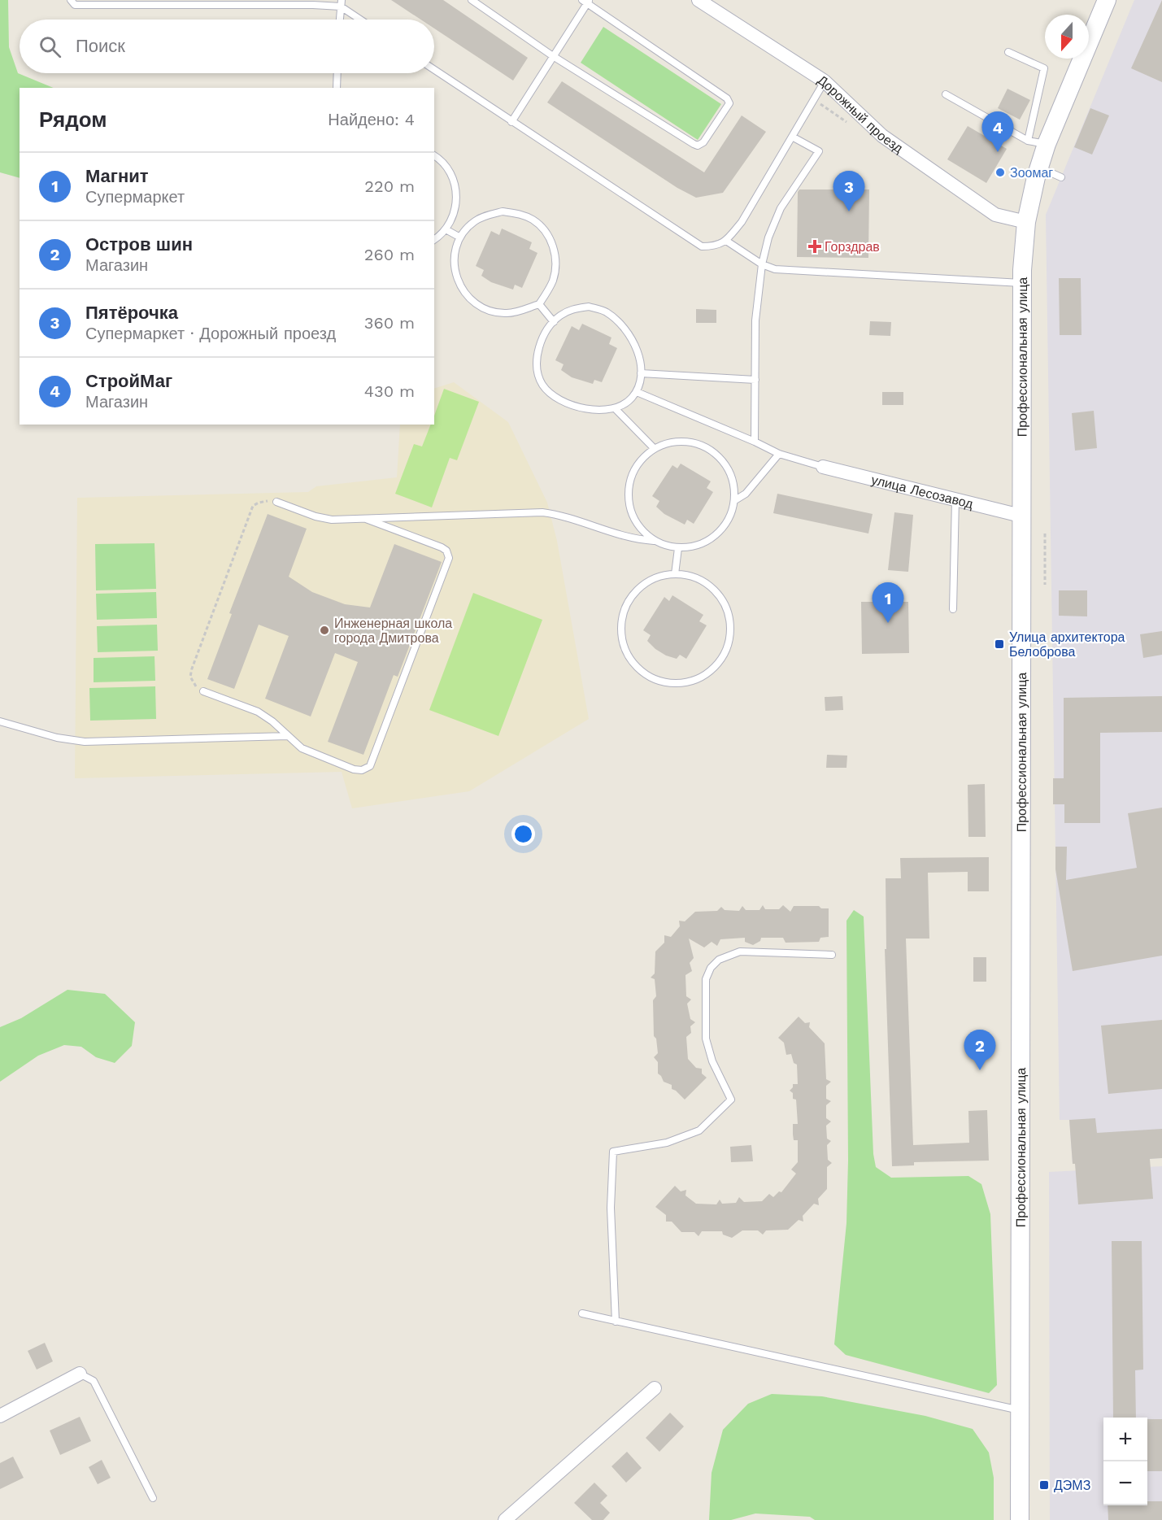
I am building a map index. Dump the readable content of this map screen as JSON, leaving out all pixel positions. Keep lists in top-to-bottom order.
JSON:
{
  "streets": {
    "main road": ["Профессиональная улица"],
    "street": ["Дорожный проезд", "улица Лесозавод"]
  },
  "crossings": [
    ["Дорожный проезд", "Профессиональная улица"],
    ["Профессиональная улица", "улица Лесозавод"]
  ],
  "places": {
    "other": ["Зоомаг", "Инженерная школа города Дмитрова"],
    "health": ["Горздрав"],
    "transit": ["Улица архитектора Белоброва", "ДЭМЗ"]
  },
  "north": "bottom",
  "page": {
    "search": "Поиск",
    "heading": ["Рядом", "Найдено: 4"],
    "pins": [
      "4",
      "3",
      "1",
      "2"
    ],
    "list": [
      {
        "mark": "1",
        "name": "Магнит",
        "note": "Супермаркет",
        "value": "220 m"
      },
      {
        "mark": "2",
        "name": "Остров шин",
        "note": "Магазин",
        "value": "260 m"
      },
      {
        "mark": "3",
        "name": "Пятёрочка",
        "note": "Супермаркет · Дорожный проезд",
        "value": "360 m"
      },
      {
        "mark": "4",
        "name": "СтройМаг",
        "note": "Магазин",
        "value": "430 m"
      }
    ],
    "map_buttons": ["+", "−"]
  }
}
